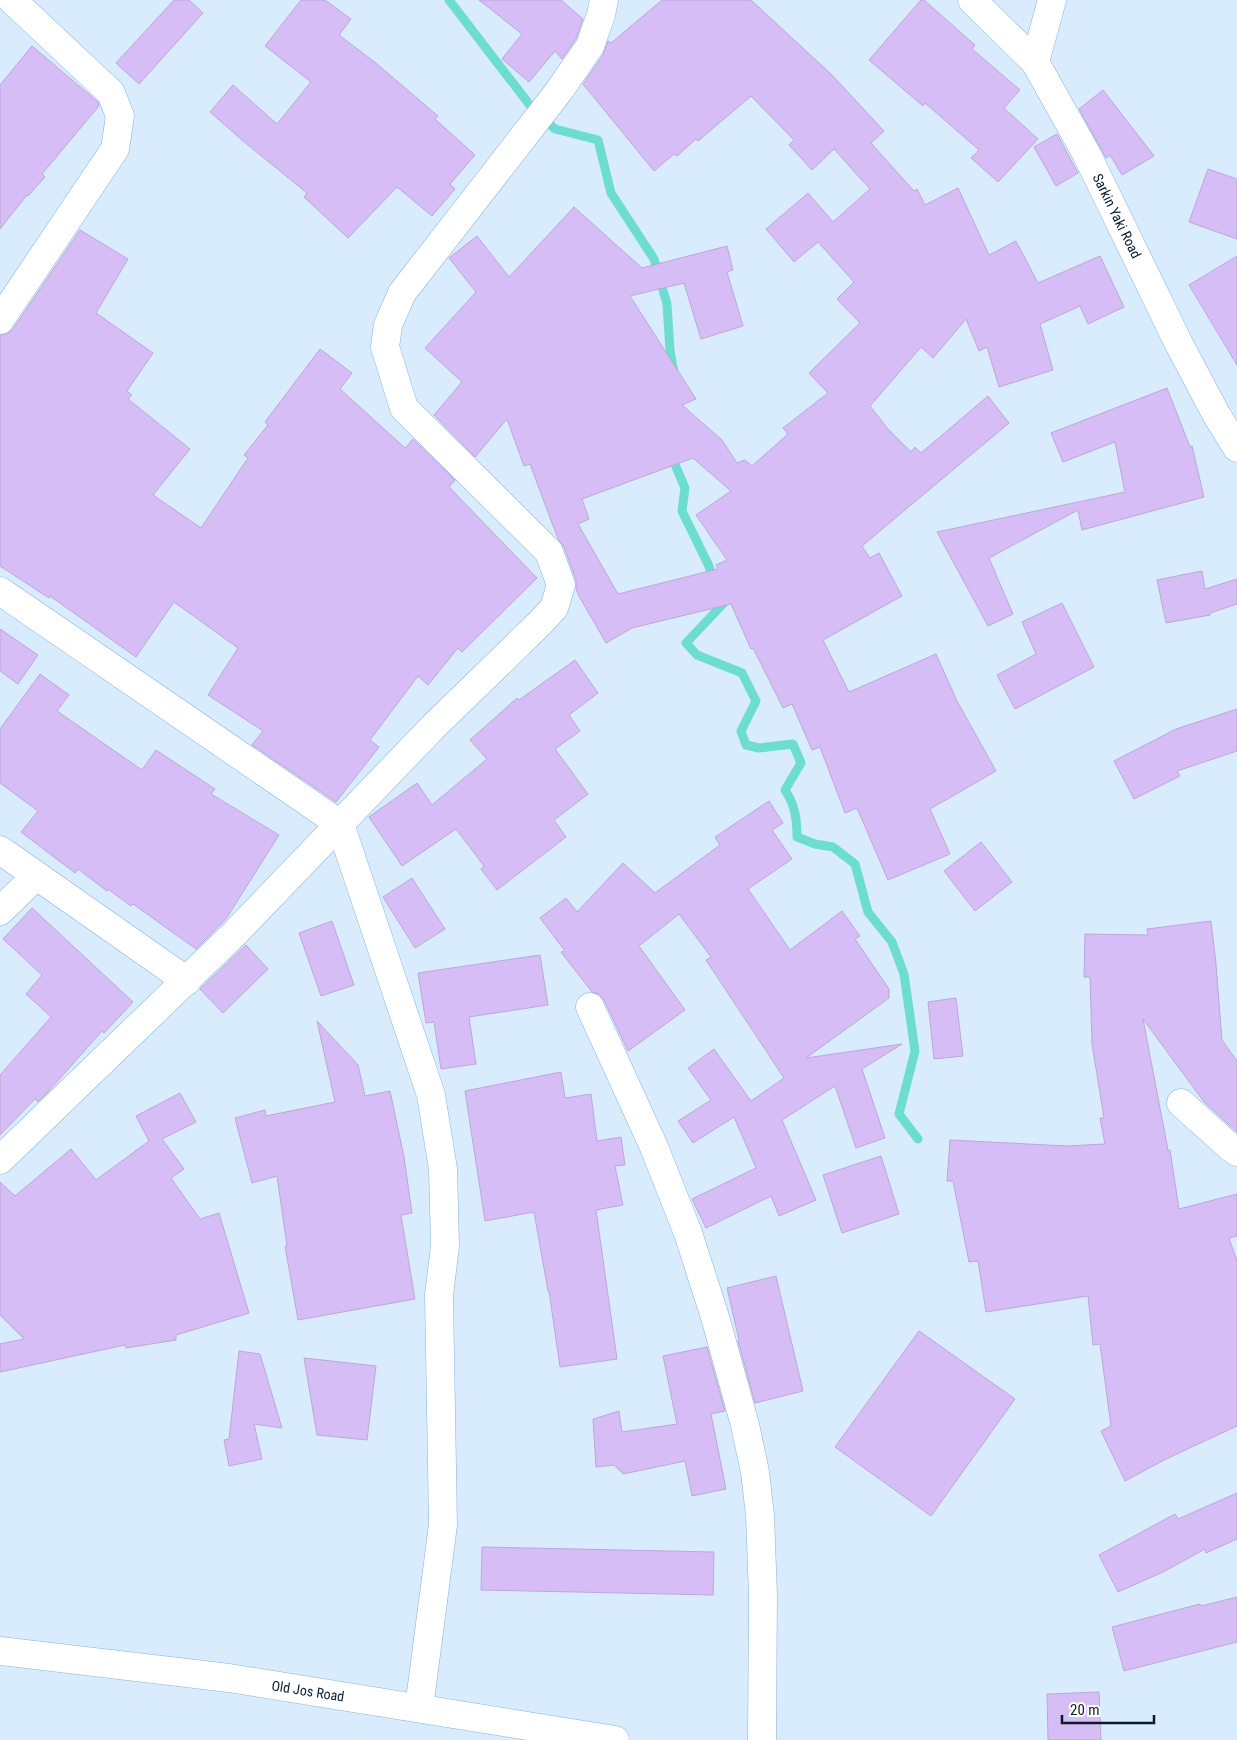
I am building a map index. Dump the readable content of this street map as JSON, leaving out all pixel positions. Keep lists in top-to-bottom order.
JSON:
{
  "streets": {
    "street": ["Sarkin Yaki Road", "Old Jos Road"]
  },
  "scale_bar": "20 m"
}
